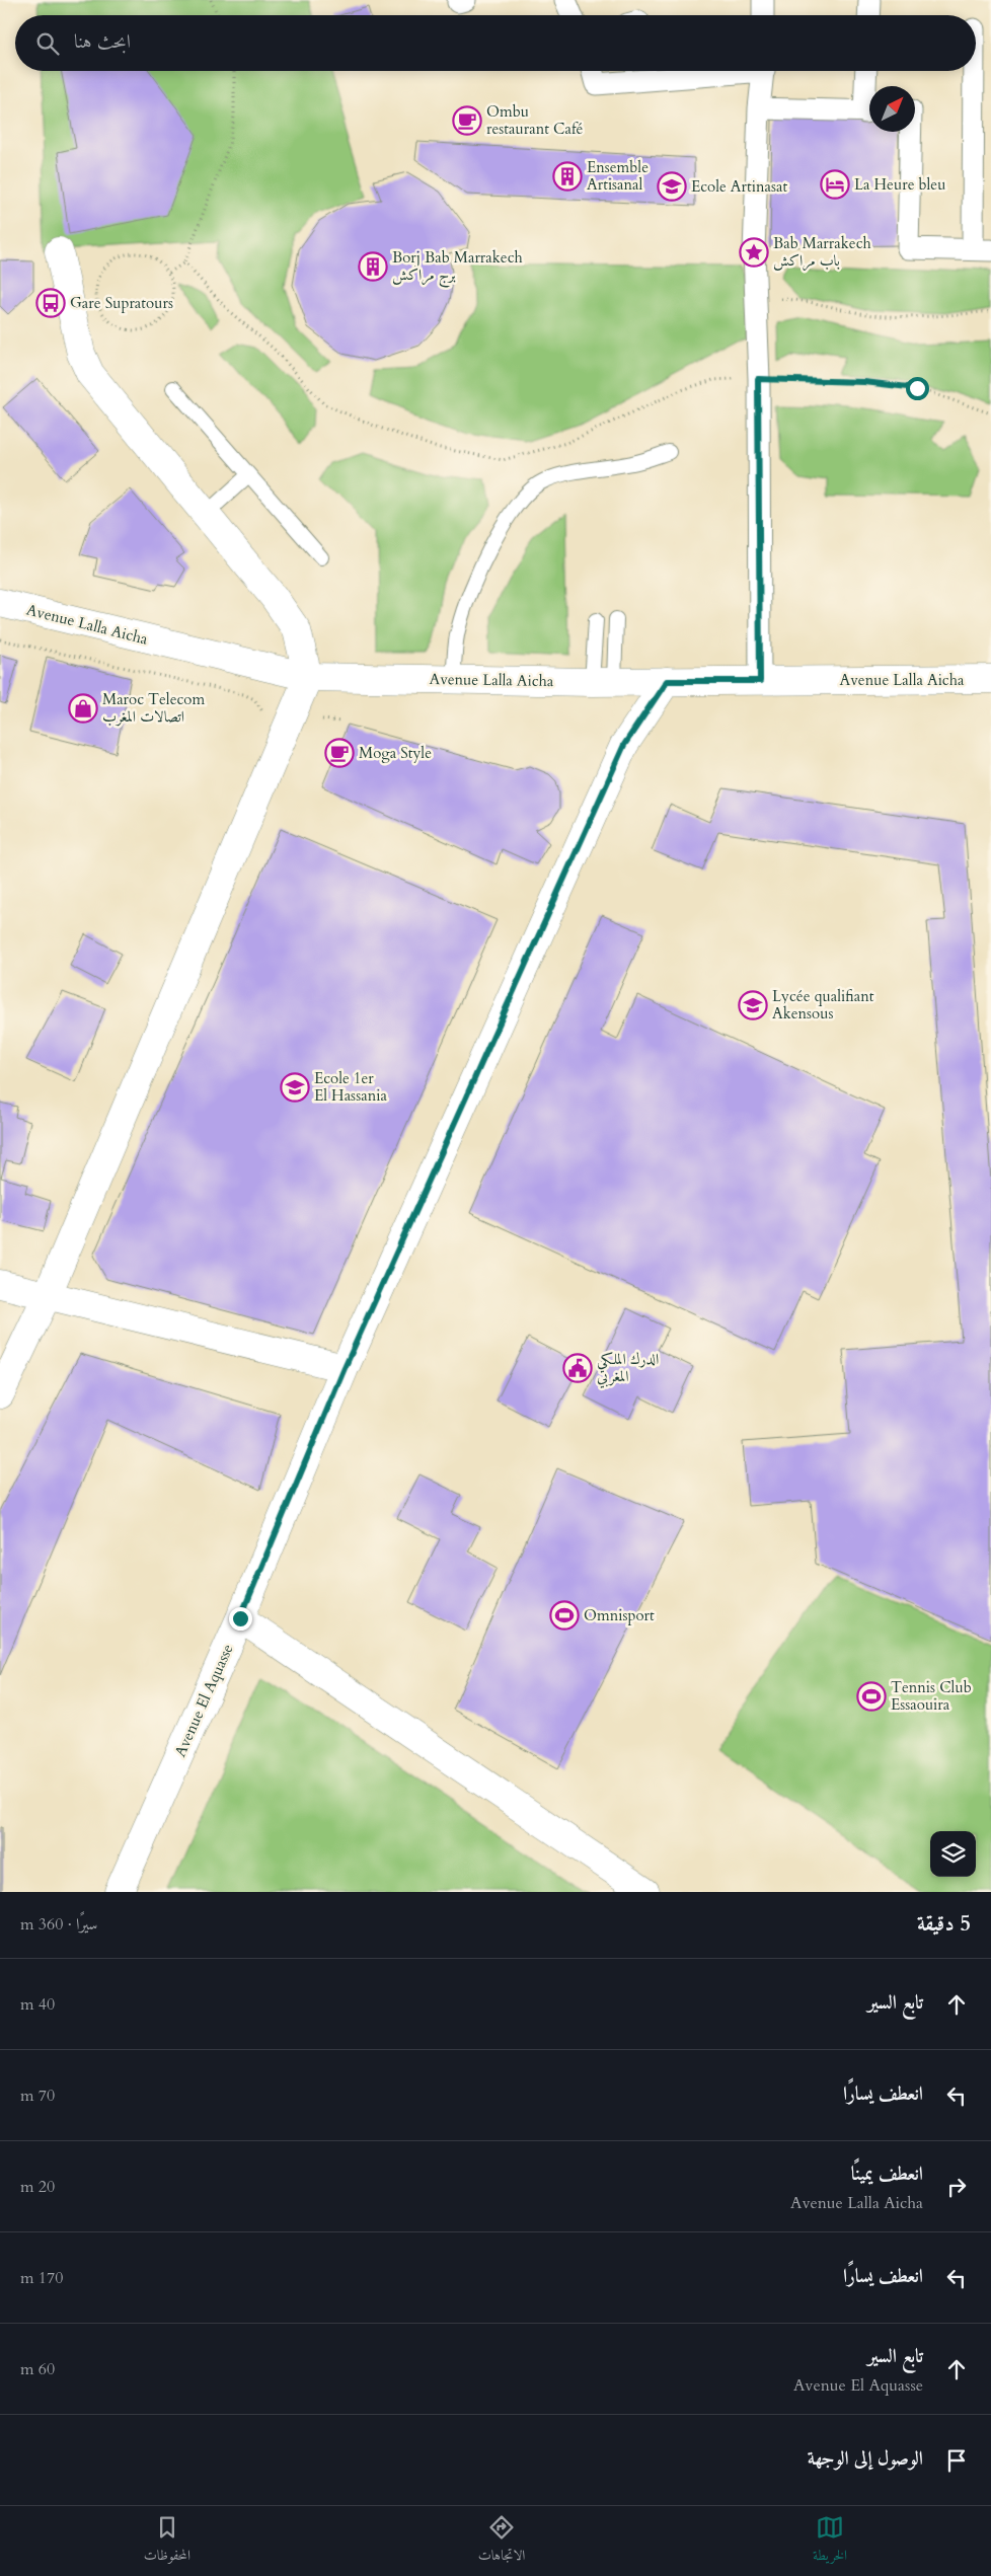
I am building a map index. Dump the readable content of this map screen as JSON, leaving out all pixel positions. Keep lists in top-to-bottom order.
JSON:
{
  "streets": {
    "street": ["Avenue Lalla Aicha", "Avenue El Aquasse"]
  },
  "crossings": [
    ["Avenue Lalla Aicha", "Avenue El Aquasse"]
  ],
  "places": {
    "cafe": ["Ombu restaurant Café", "Moga Style"],
    "building": ["Ensemble Artisanal", "Borj Bab Marrakech برج مراكش"],
    "hotel": ["La Heure bleu"],
    "school or university": ["Ecole Artinasat", "Lycée qualifiant Akensous", "Ecole 1er El Hassania"],
    "place": ["Bab Marrakech باب مراكش"],
    "bus stop": ["Gare Supratours"],
    "shop": ["Maroc Telecom اتصالات المغرب"],
    "public building": ["الدرك الملكي المغربي"],
    "sports": ["Omnisport", "Tennis Club Essaouira"]
  },
  "north": "top right",
  "page": {
    "search": "ابحث هنا",
    "heading": ["5 دقيقة", "سيرًا · 360 m"],
    "list": [
      ["تابع السير", "40 m"],
      ["انعطف يسارًا", "70 m"],
      ["انعطف يمينًا", "Avenue Lalla Aicha", "20 m"],
      ["انعطف يسارًا", "170 m"],
      ["تابع السير", "Avenue El Aquasse", "60 m"],
      "الوصول إلى الوجهة"
    ],
    "nav": ["الخريطة", "الاتجاهات", "المحفوظات"]
  }
}
